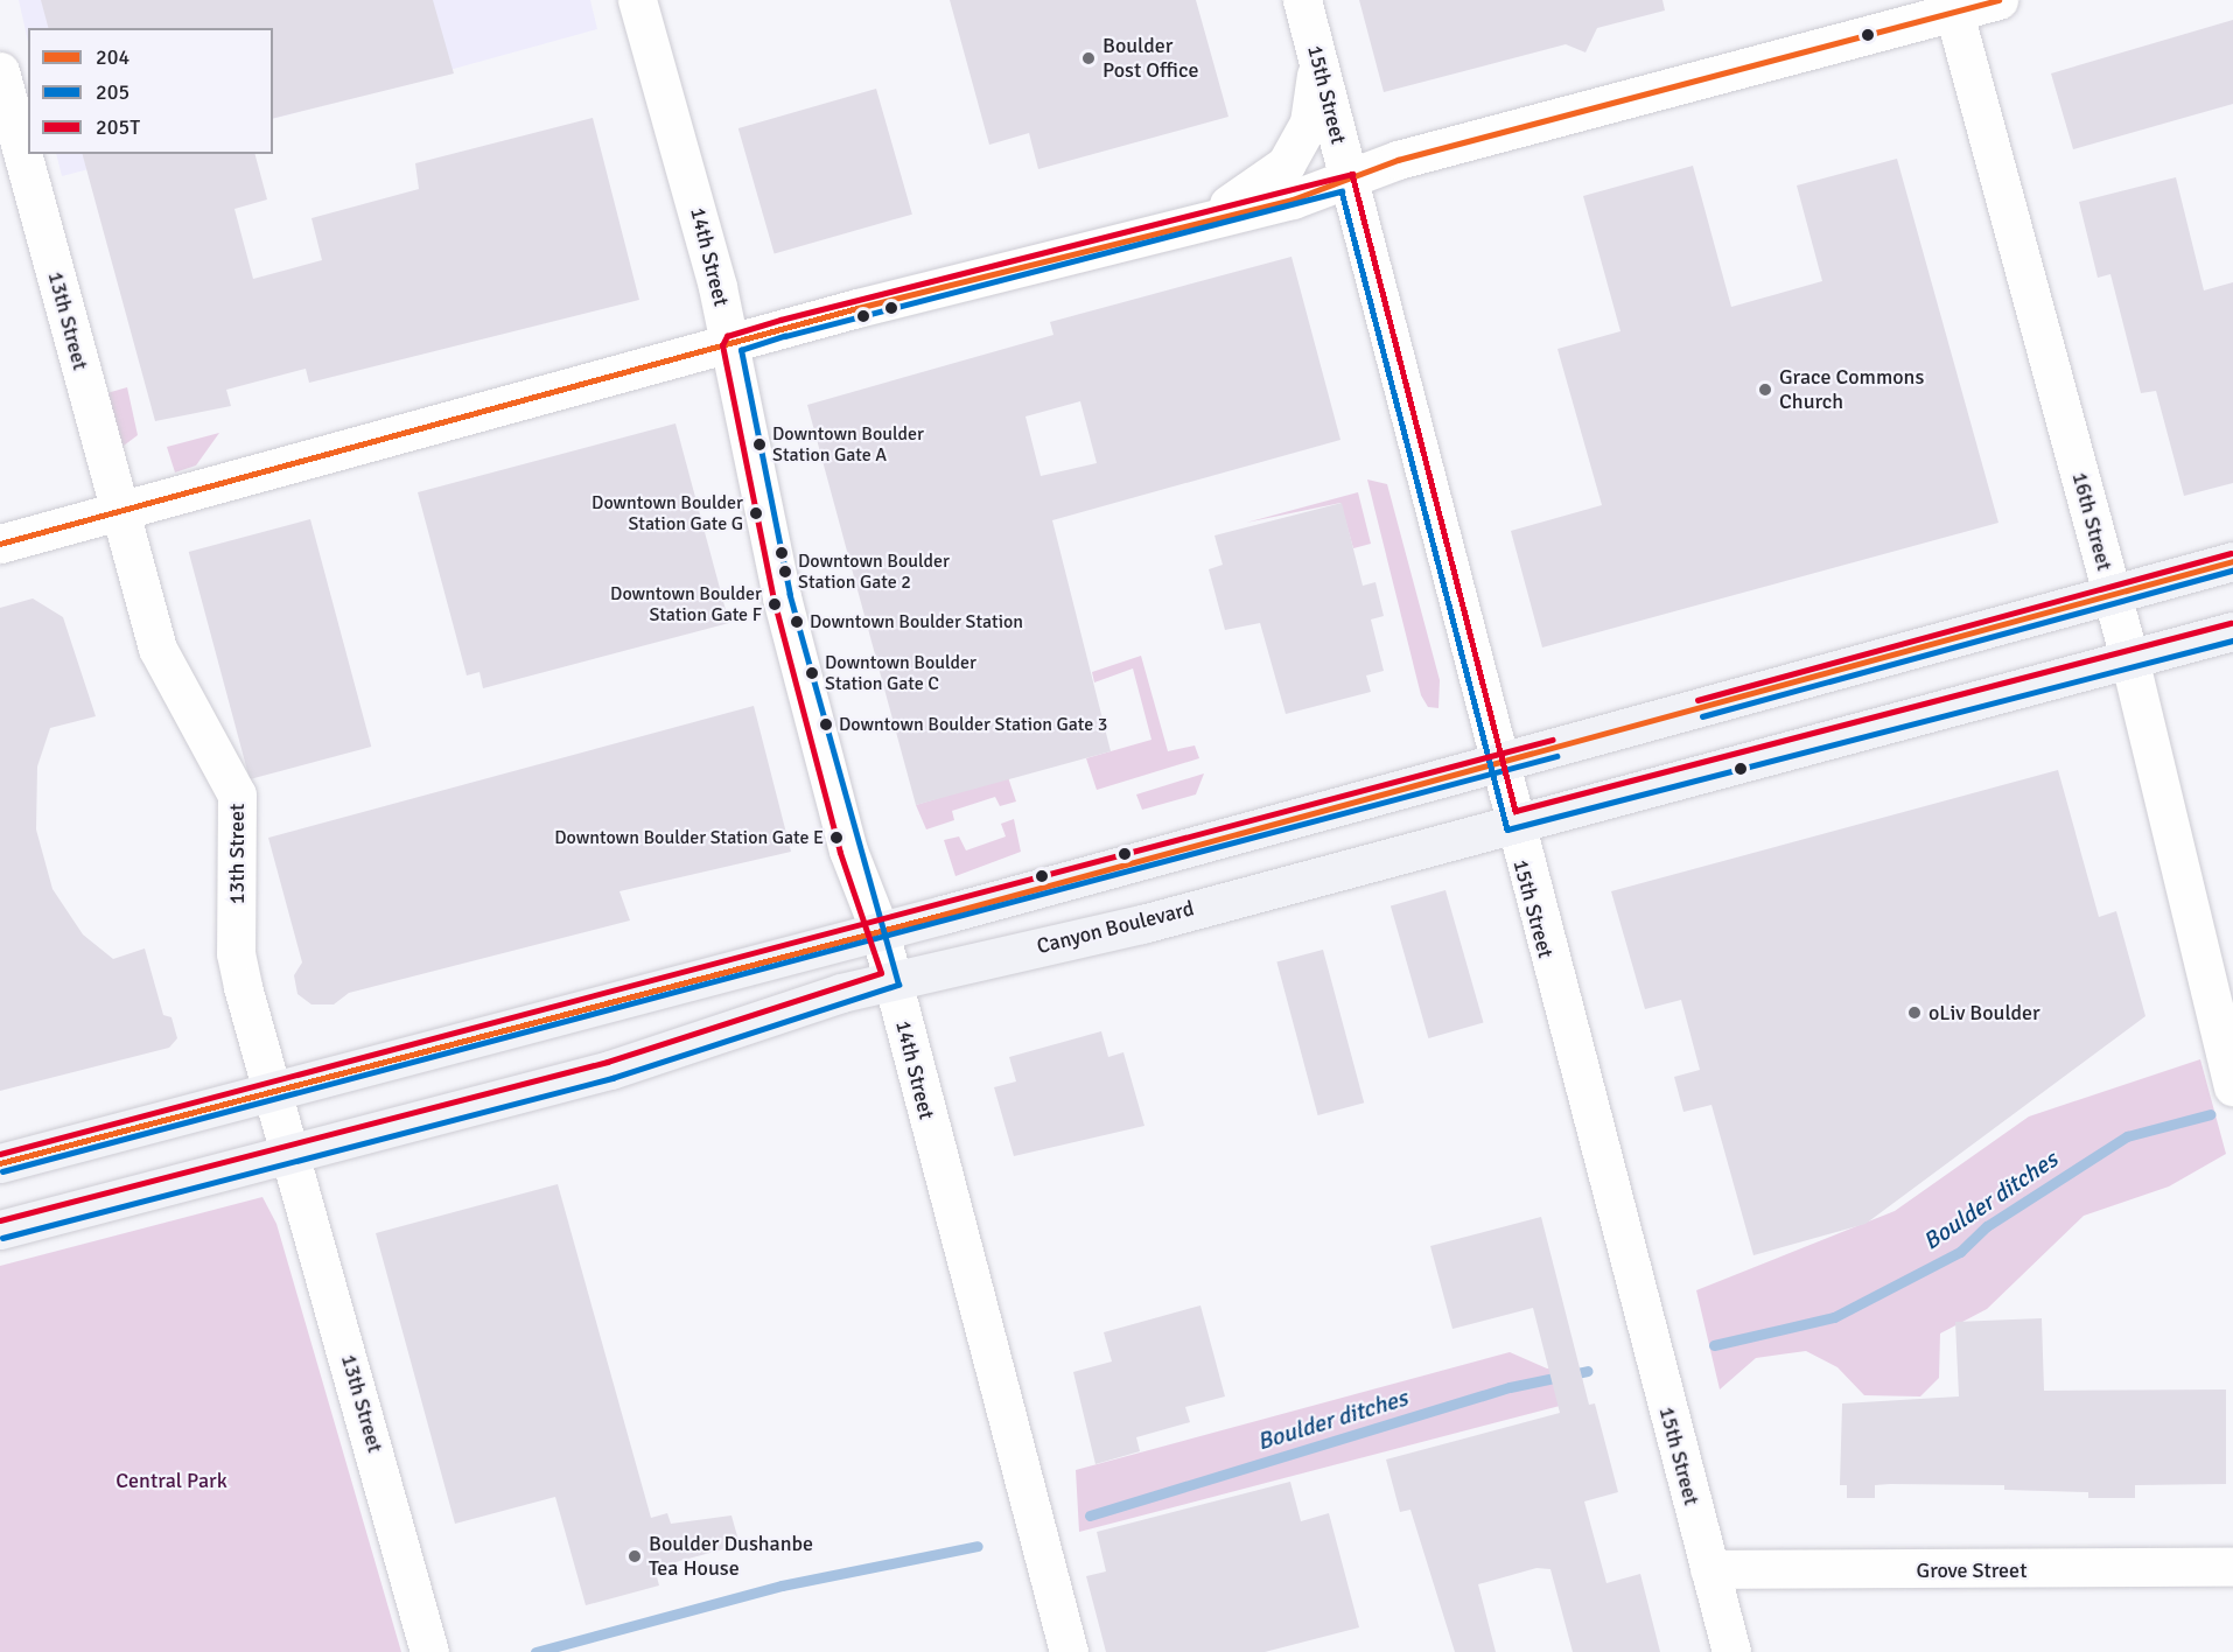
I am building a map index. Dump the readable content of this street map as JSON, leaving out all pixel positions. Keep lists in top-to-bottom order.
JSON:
{
  "streets": {
    "main road": ["Canyon Boulevard"],
    "street": [
      "15th Street",
      "14th Street",
      "13th Street",
      "16th Street",
      "Grove Street"
    ]
  },
  "crossings": [
    ["15th Street", "Canyon Boulevard"],
    ["15th Street", "Grove Street"],
    ["14th Street", "Canyon Boulevard"],
    ["13th Street", "Canyon Boulevard"],
    ["16th Street", "Canyon Boulevard"]
  ],
  "water": ["Boulder ditches"],
  "parks": ["Central Park"],
  "places": [
    "Boulder Post Office",
    "Grace Commons Church",
    "Downtown Boulder Station Gate A",
    "Downtown Boulder Station Gate G",
    "Downtown Boulder Station Gate 2",
    "Downtown Boulder Station Gate F",
    "Downtown Boulder Station",
    "Downtown Boulder Station Gate C",
    "Downtown Boulder Station Gate 3",
    "Downtown Boulder Station Gate E",
    "oLiv Boulder",
    "Boulder Dushanbe Tea House"
  ],
  "lines": ["transit line 204", "transit line 205T", "transit line 205"],
  "legend": ["204", "205", "205T"]
}
